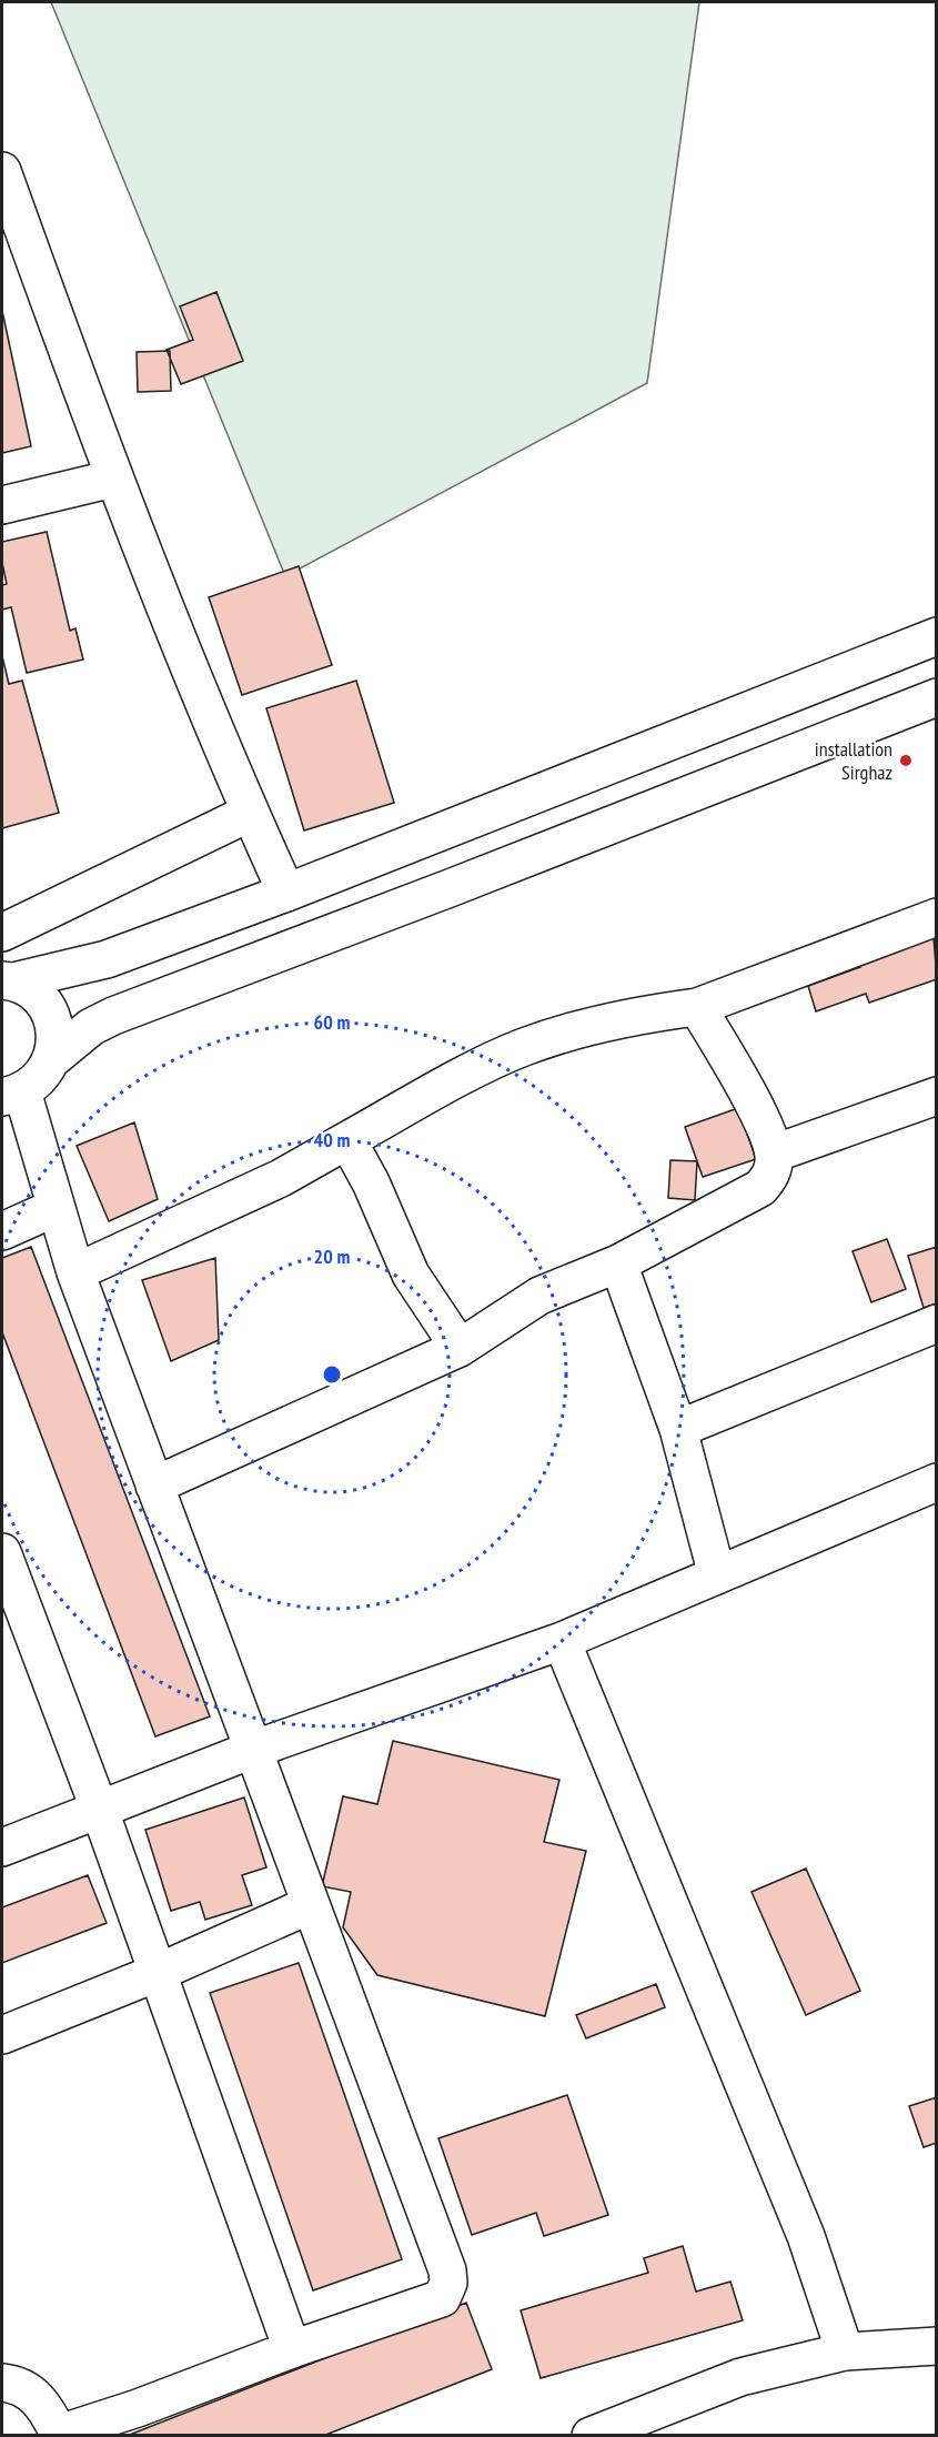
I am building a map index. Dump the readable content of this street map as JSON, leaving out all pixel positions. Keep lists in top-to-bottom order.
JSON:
{
  "places": ["installation Sirghaz"],
  "rings": ["60 m", "40 m", "20 m"]
}
